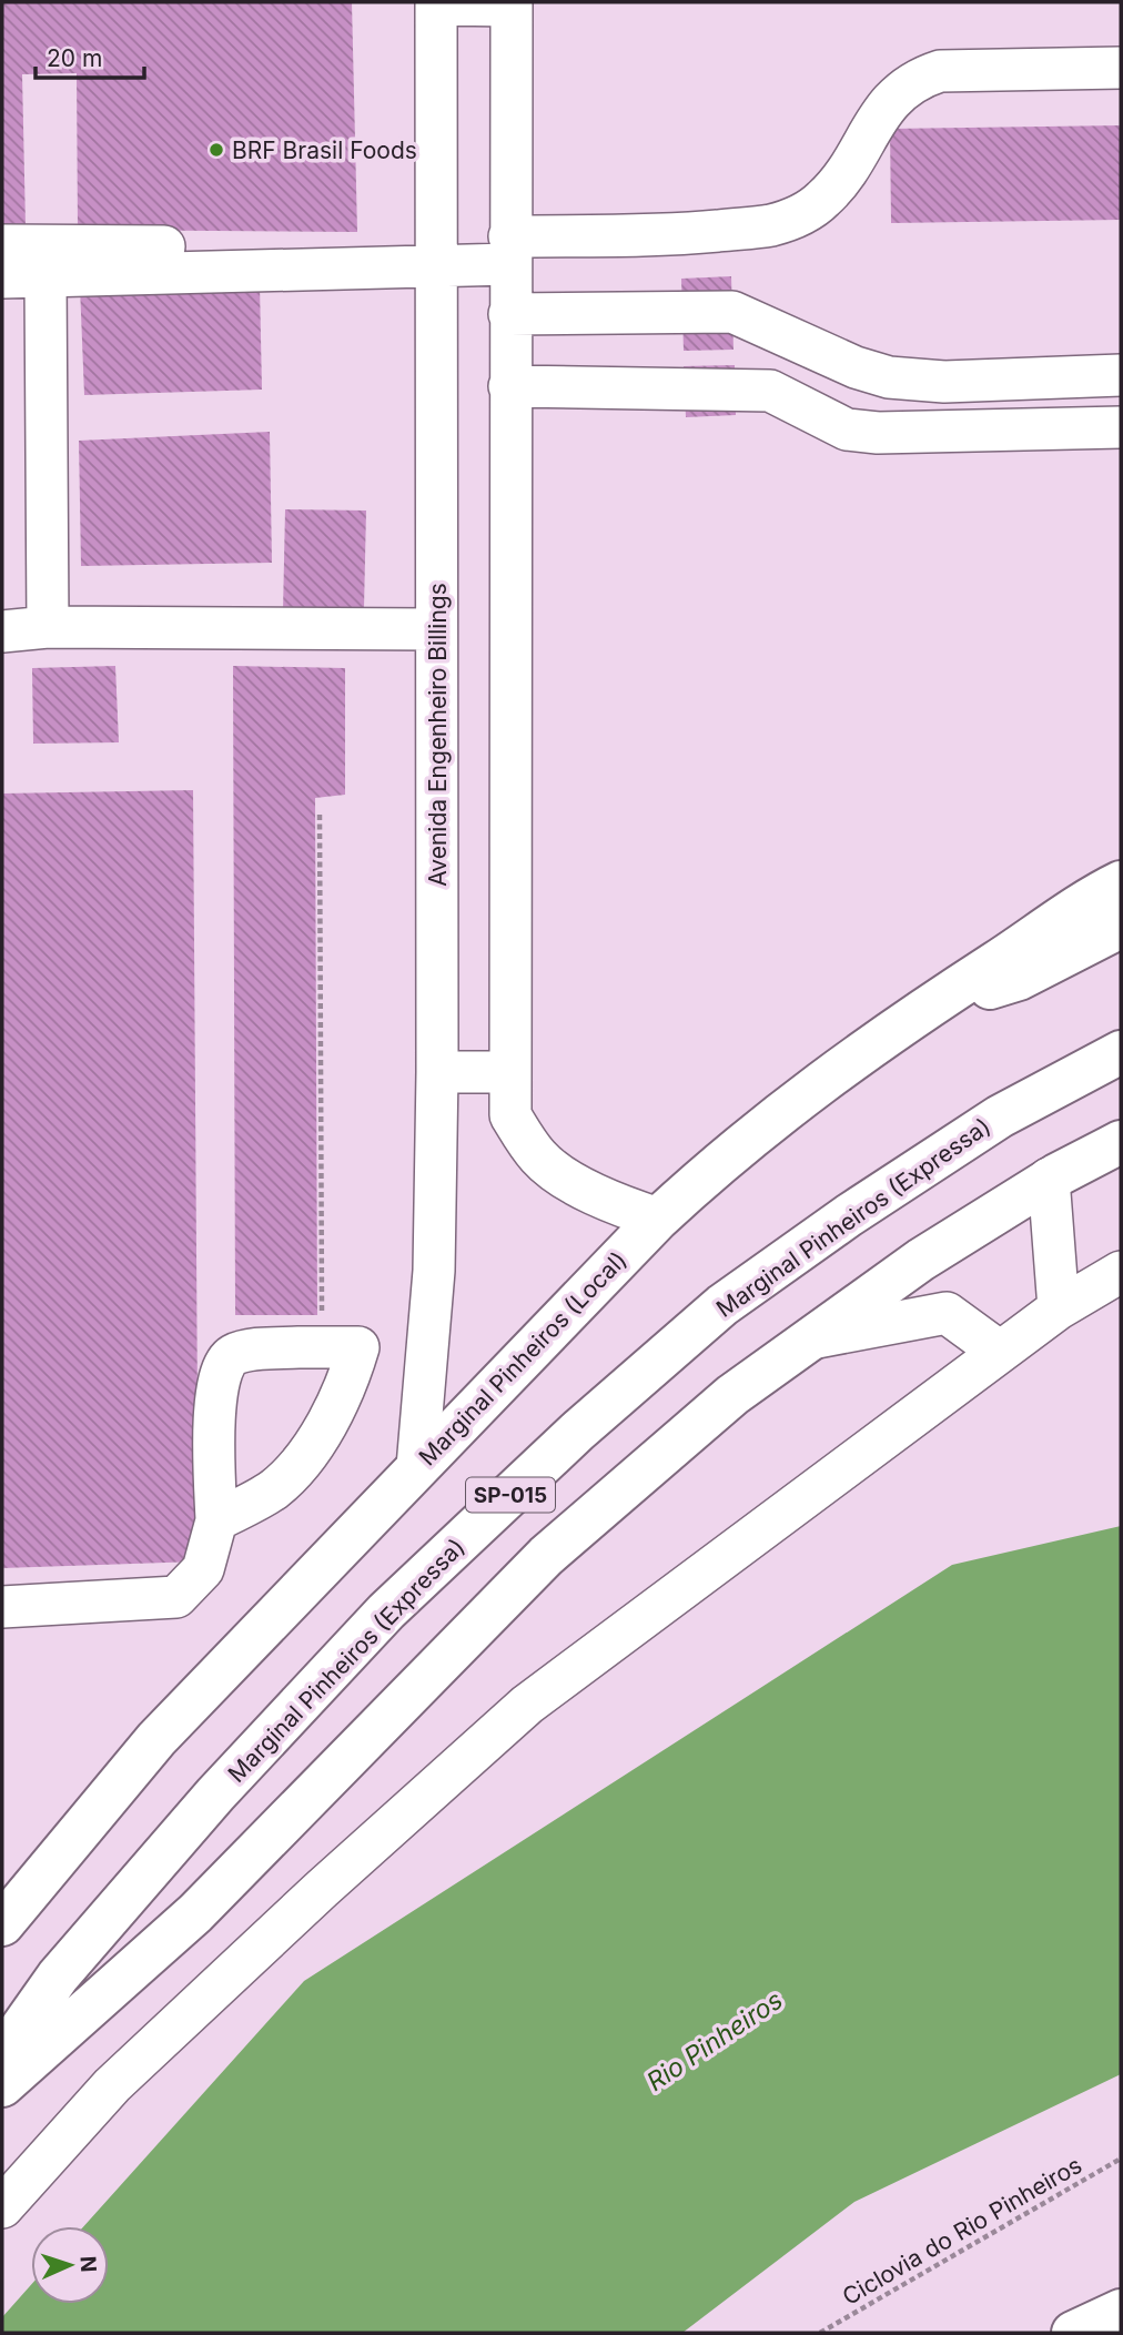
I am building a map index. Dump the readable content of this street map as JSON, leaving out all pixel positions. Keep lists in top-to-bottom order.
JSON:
{
  "streets": {
    "highway": ["Marginal Pinheiros (Expressa)", "Marginal Pinheiros (Local)", "SP-015"],
    "street": ["Avenida Engenheiro Billings"],
    "path": ["Ciclovia do Rio Pinheiros"]
  },
  "crossings": [
    ["Avenida Engenheiro Billings", "Marginal Pinheiros (Local)"]
  ],
  "water": ["Rio Pinheiros"],
  "places": ["BRF Brasil Foods"],
  "scale_bar": "20 m",
  "north": "right"
}
